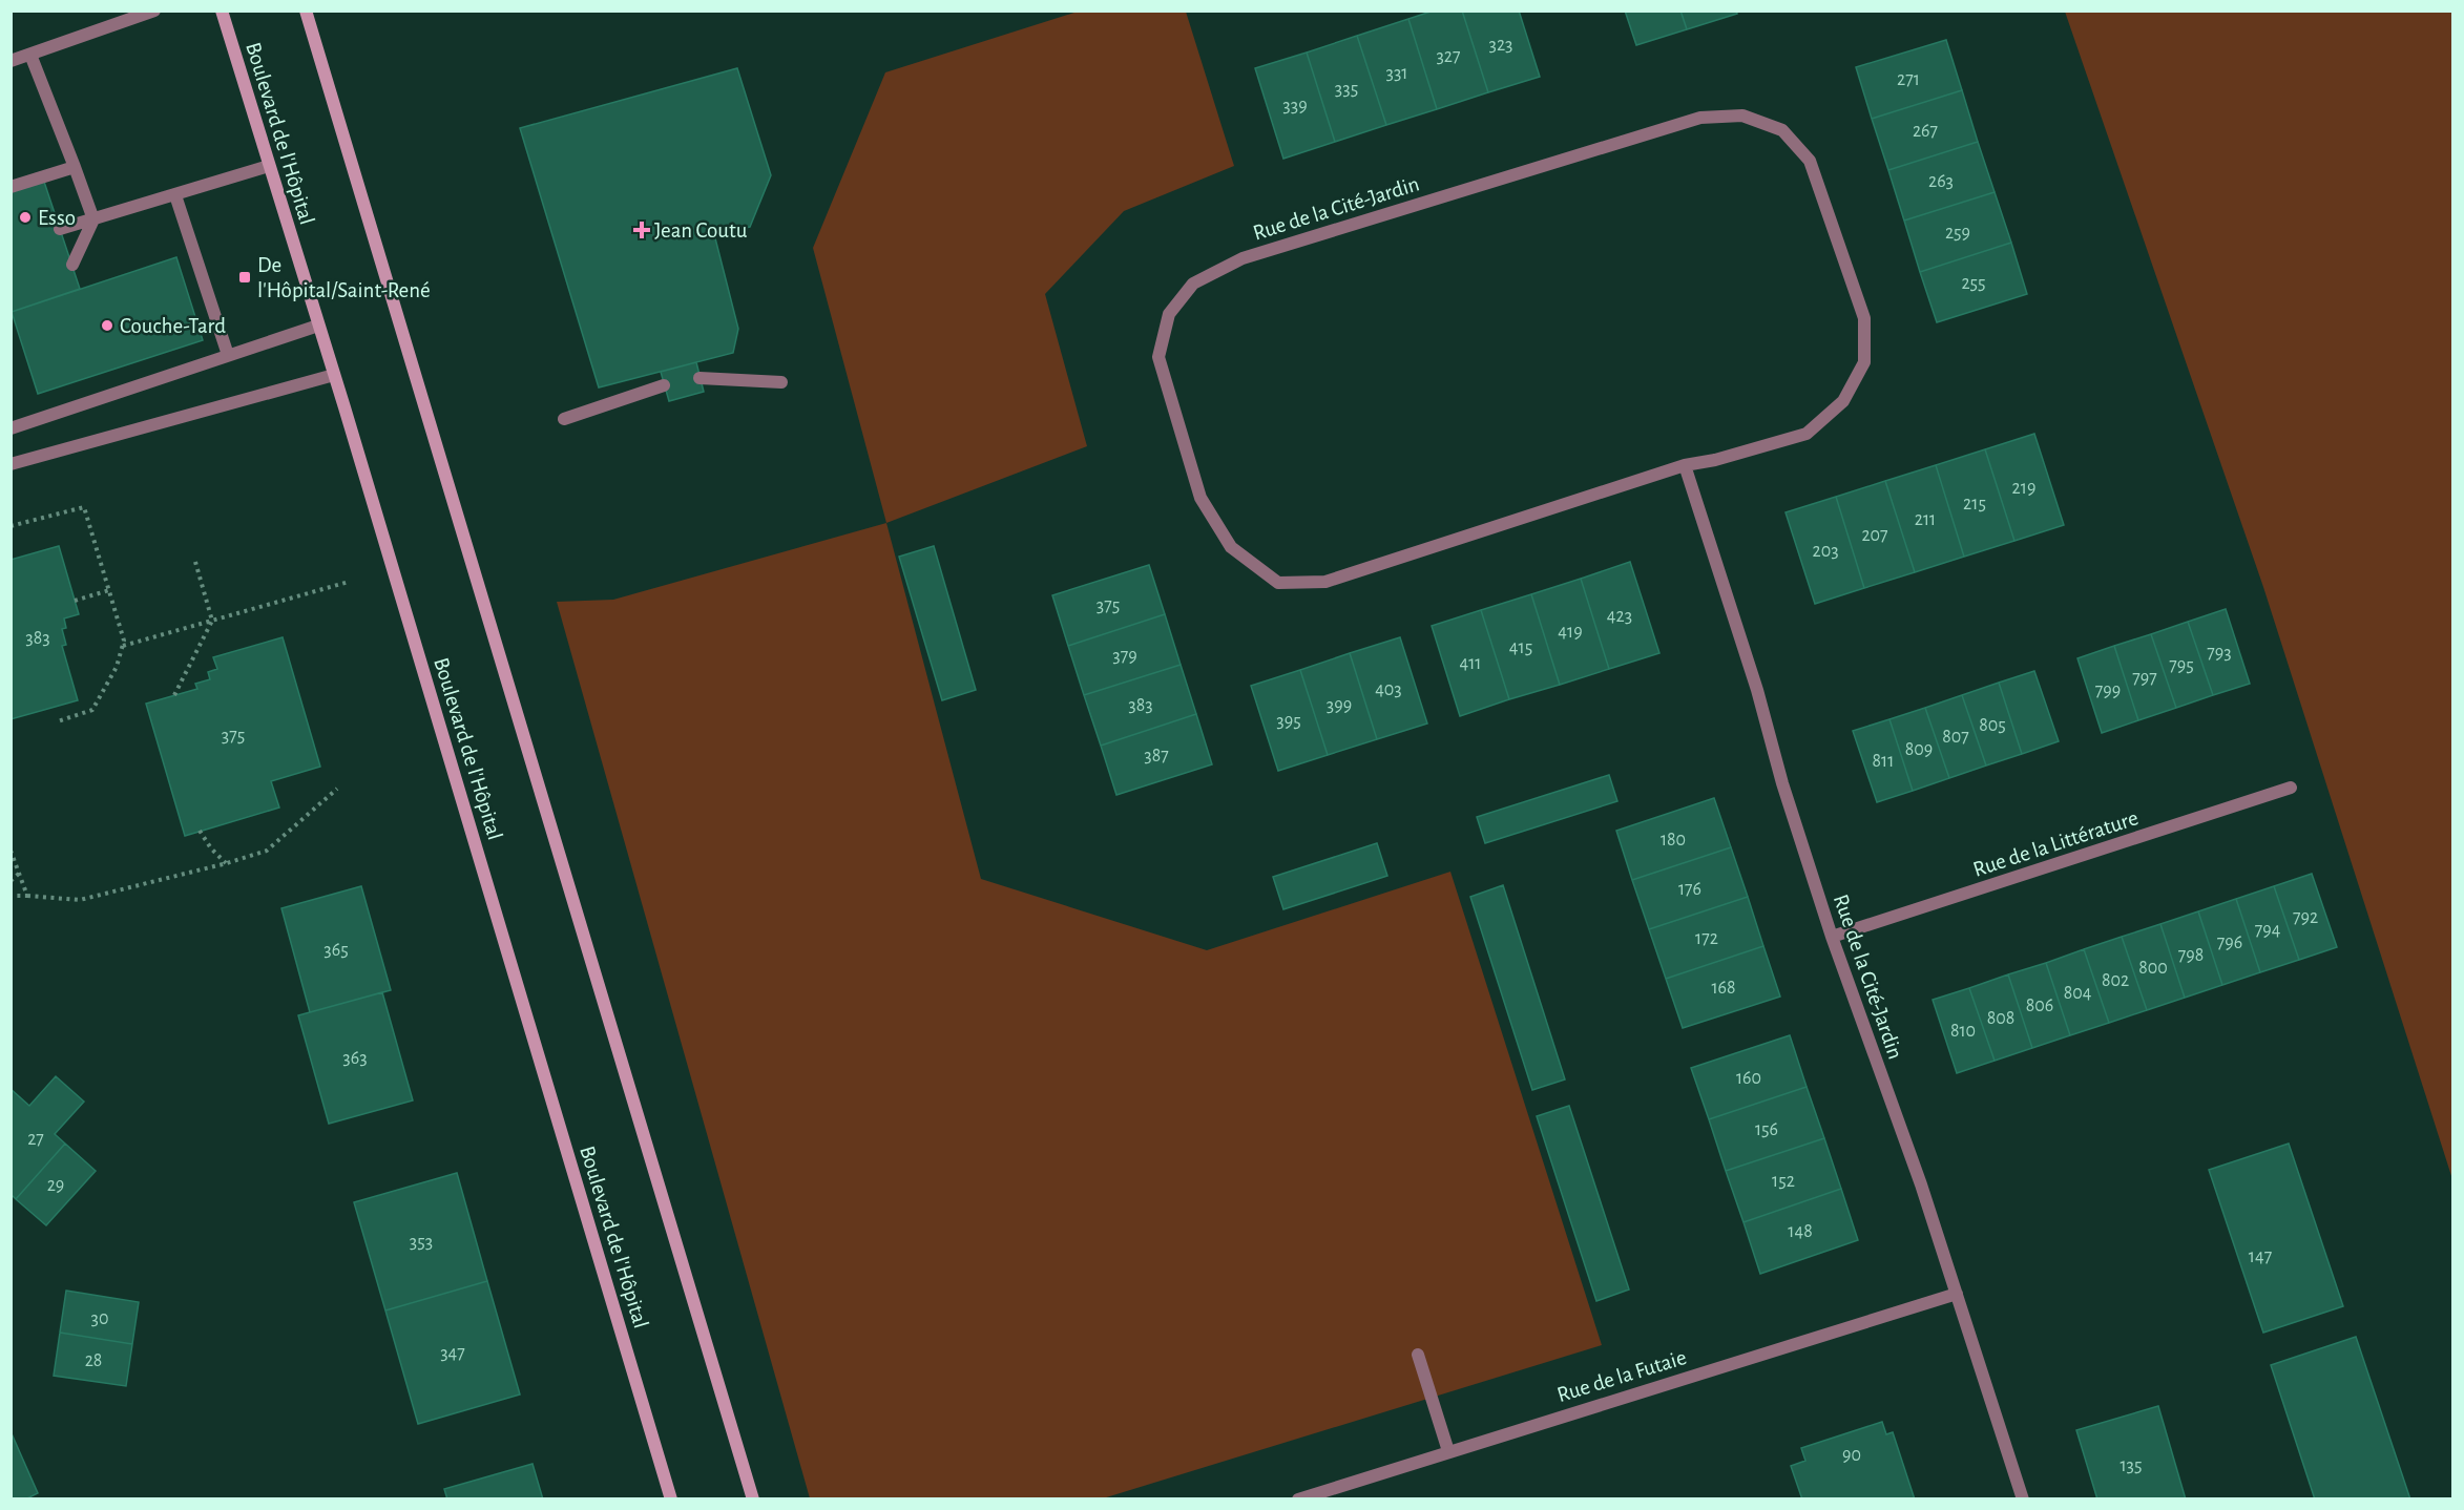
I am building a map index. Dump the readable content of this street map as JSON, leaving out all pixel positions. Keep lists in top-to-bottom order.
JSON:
{
  "streets": {
    "main road": ["Boulevard de l'Hôpital"],
    "street": ["Rue de la Cité-Jardin", "Rue de la Littérature", "Rue de la Futaie"]
  },
  "crossings": [
    ["Rue de la Cité-Jardin", "Rue de la Littérature"],
    ["Rue de la Cité-Jardin", "Rue de la Futaie"]
  ],
  "places": {
    "other": ["Esso", "Couche-Tard"],
    "health": ["Jean Coutu"],
    "transit": ["De l'Hôpital/Saint-René"]
  },
  "house_numbers": [
    "323",
    "327",
    "331",
    "271",
    "335",
    "339",
    "267",
    "263",
    "259",
    "255",
    "219",
    "215",
    "211",
    "207",
    "203",
    "375",
    "423",
    "419",
    "383",
    "415",
    "793",
    "379",
    "411",
    "795",
    "797",
    "403",
    "799",
    "383",
    "399",
    "395",
    "805",
    "375",
    "807",
    "809",
    "387",
    "811",
    "180",
    "176",
    "792",
    "794",
    "172",
    "796",
    "365",
    "798",
    "800",
    "802",
    "168",
    "804",
    "806",
    "808",
    "810",
    "363",
    "160",
    "156",
    "27",
    "152",
    "29",
    "148",
    "353",
    "147",
    "30",
    "347",
    "28",
    "90",
    "135"
  ]
}
